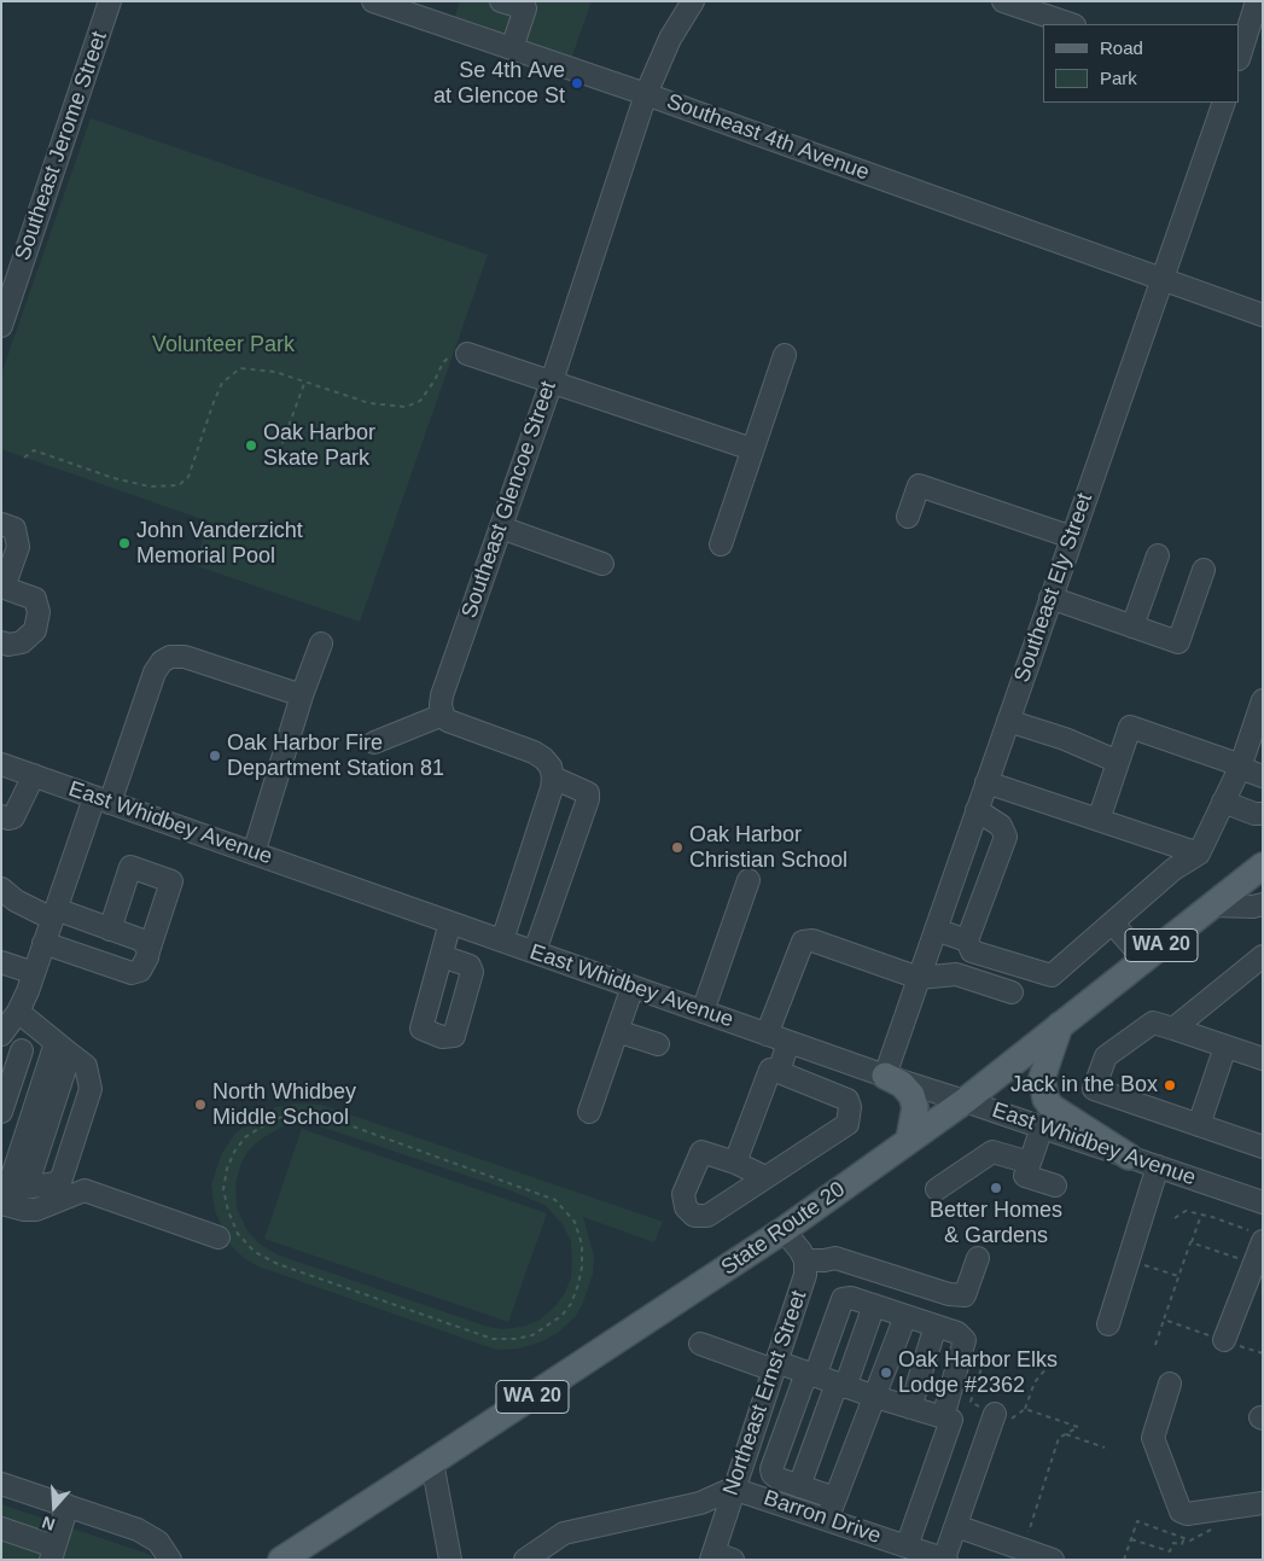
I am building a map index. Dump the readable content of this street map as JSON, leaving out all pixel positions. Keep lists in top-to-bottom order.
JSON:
{
  "streets": {
    "main road": ["WA 20", "State Route 20"],
    "street": [
      "Southeast 4th Avenue",
      "Southeast Jerome Street",
      "Southeast Glencoe Street",
      "Southeast Ely Street",
      "East Whidbey Avenue",
      "Northeast Ernst Street",
      "Barron Drive"
    ]
  },
  "crossings": [
    ["Southeast 4th Avenue", "Southeast Glencoe Street"],
    ["Southeast 4th Avenue", "Southeast Ely Street"],
    ["Southeast Ely Street", "East Whidbey Avenue"],
    ["East Whidbey Avenue", "State Route 20"],
    ["State Route 20", "Northeast Ernst Street"],
    ["Northeast Ernst Street", "Barron Drive"]
  ],
  "parks": ["Volunteer Park"],
  "places": [
    "Se 4th Ave at Glencoe St",
    "Oak Harbor Skate Park",
    "John Vanderzicht Memorial Pool",
    "Oak Harbor Fire Department Station 81",
    "Oak Harbor Christian School",
    "Jack in the Box",
    "North Whidbey Middle School",
    "Better Homes & Gardens",
    "Oak Harbor Elks Lodge #2362"
  ],
  "legend": ["Road", "Park"],
  "north": "bottom"
}
